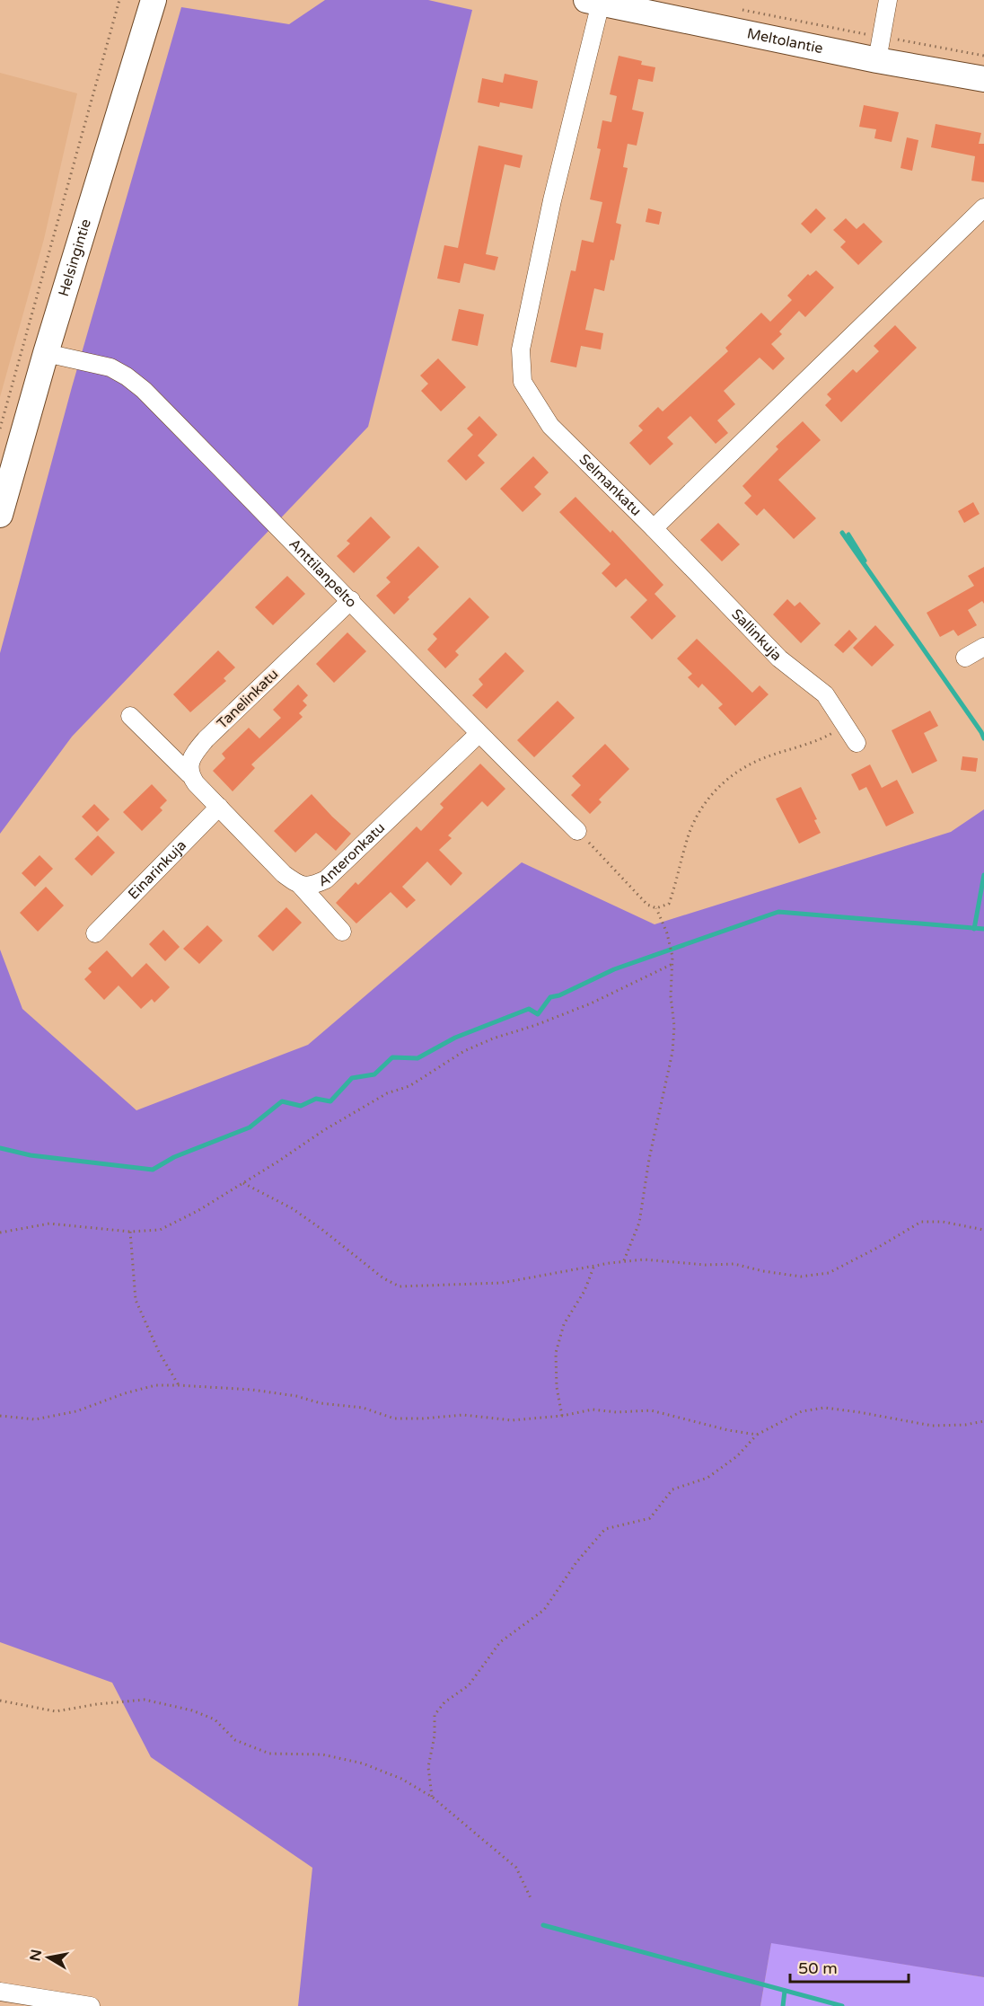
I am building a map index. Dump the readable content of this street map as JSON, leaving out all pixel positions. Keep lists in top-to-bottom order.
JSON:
{
  "streets": {
    "main road": ["Meltolantie", "Helsingintie"],
    "street": [
      "Selmankatu",
      "Anttilanpelto",
      "Sallinkuja",
      "Tanelinkatu",
      "Anteronkatu",
      "Einarinkuja"
    ]
  },
  "crossings": [
    ["Meltolantie", "Selmankatu"],
    ["Helsingintie", "Anttilanpelto"],
    ["Selmankatu", "Sallinkuja"],
    ["Anttilanpelto", "Tanelinkatu"],
    ["Anttilanpelto", "Anteronkatu"],
    ["Anteronkatu", "Einarinkuja"]
  ],
  "scale_bar": "50 m",
  "north": "left"
}
